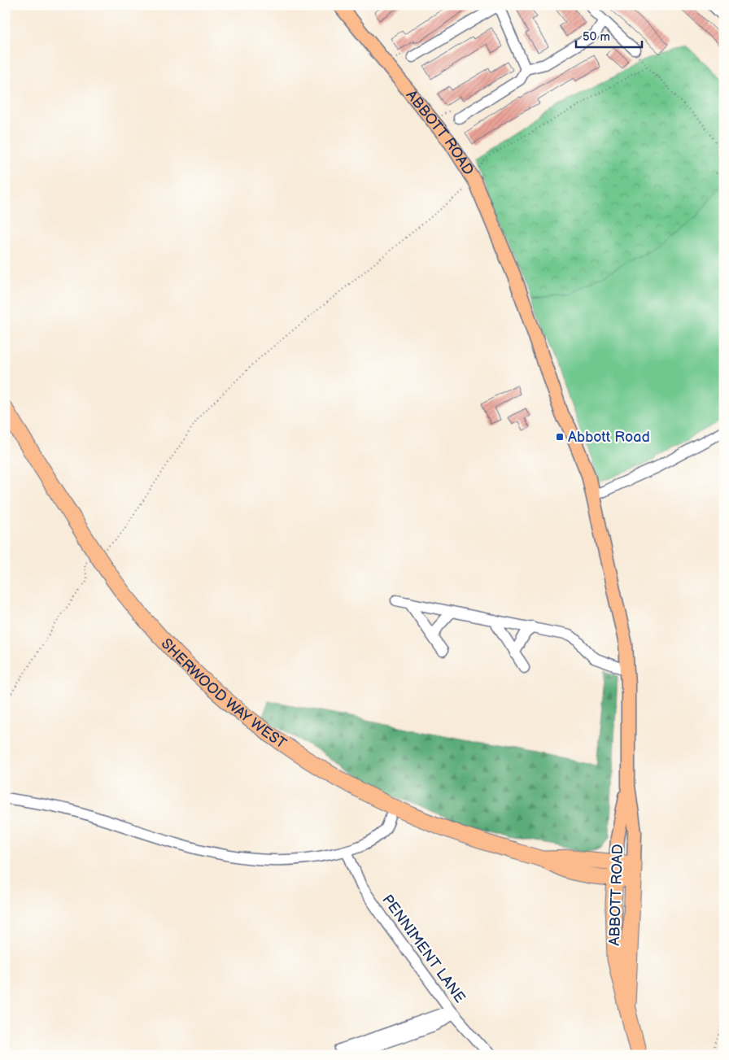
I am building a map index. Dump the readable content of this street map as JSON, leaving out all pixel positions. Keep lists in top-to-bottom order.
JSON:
{
  "streets": {
    "highway": ["ABBOTT ROAD", "SHERWOOD WAY WEST"],
    "street": ["PENNIMENT LANE"]
  },
  "crossings": [
    ["ABBOTT ROAD", "SHERWOOD WAY WEST"]
  ],
  "places": {
    "transit": ["Abbott Road"]
  },
  "scale_bar": "50 m"
}
